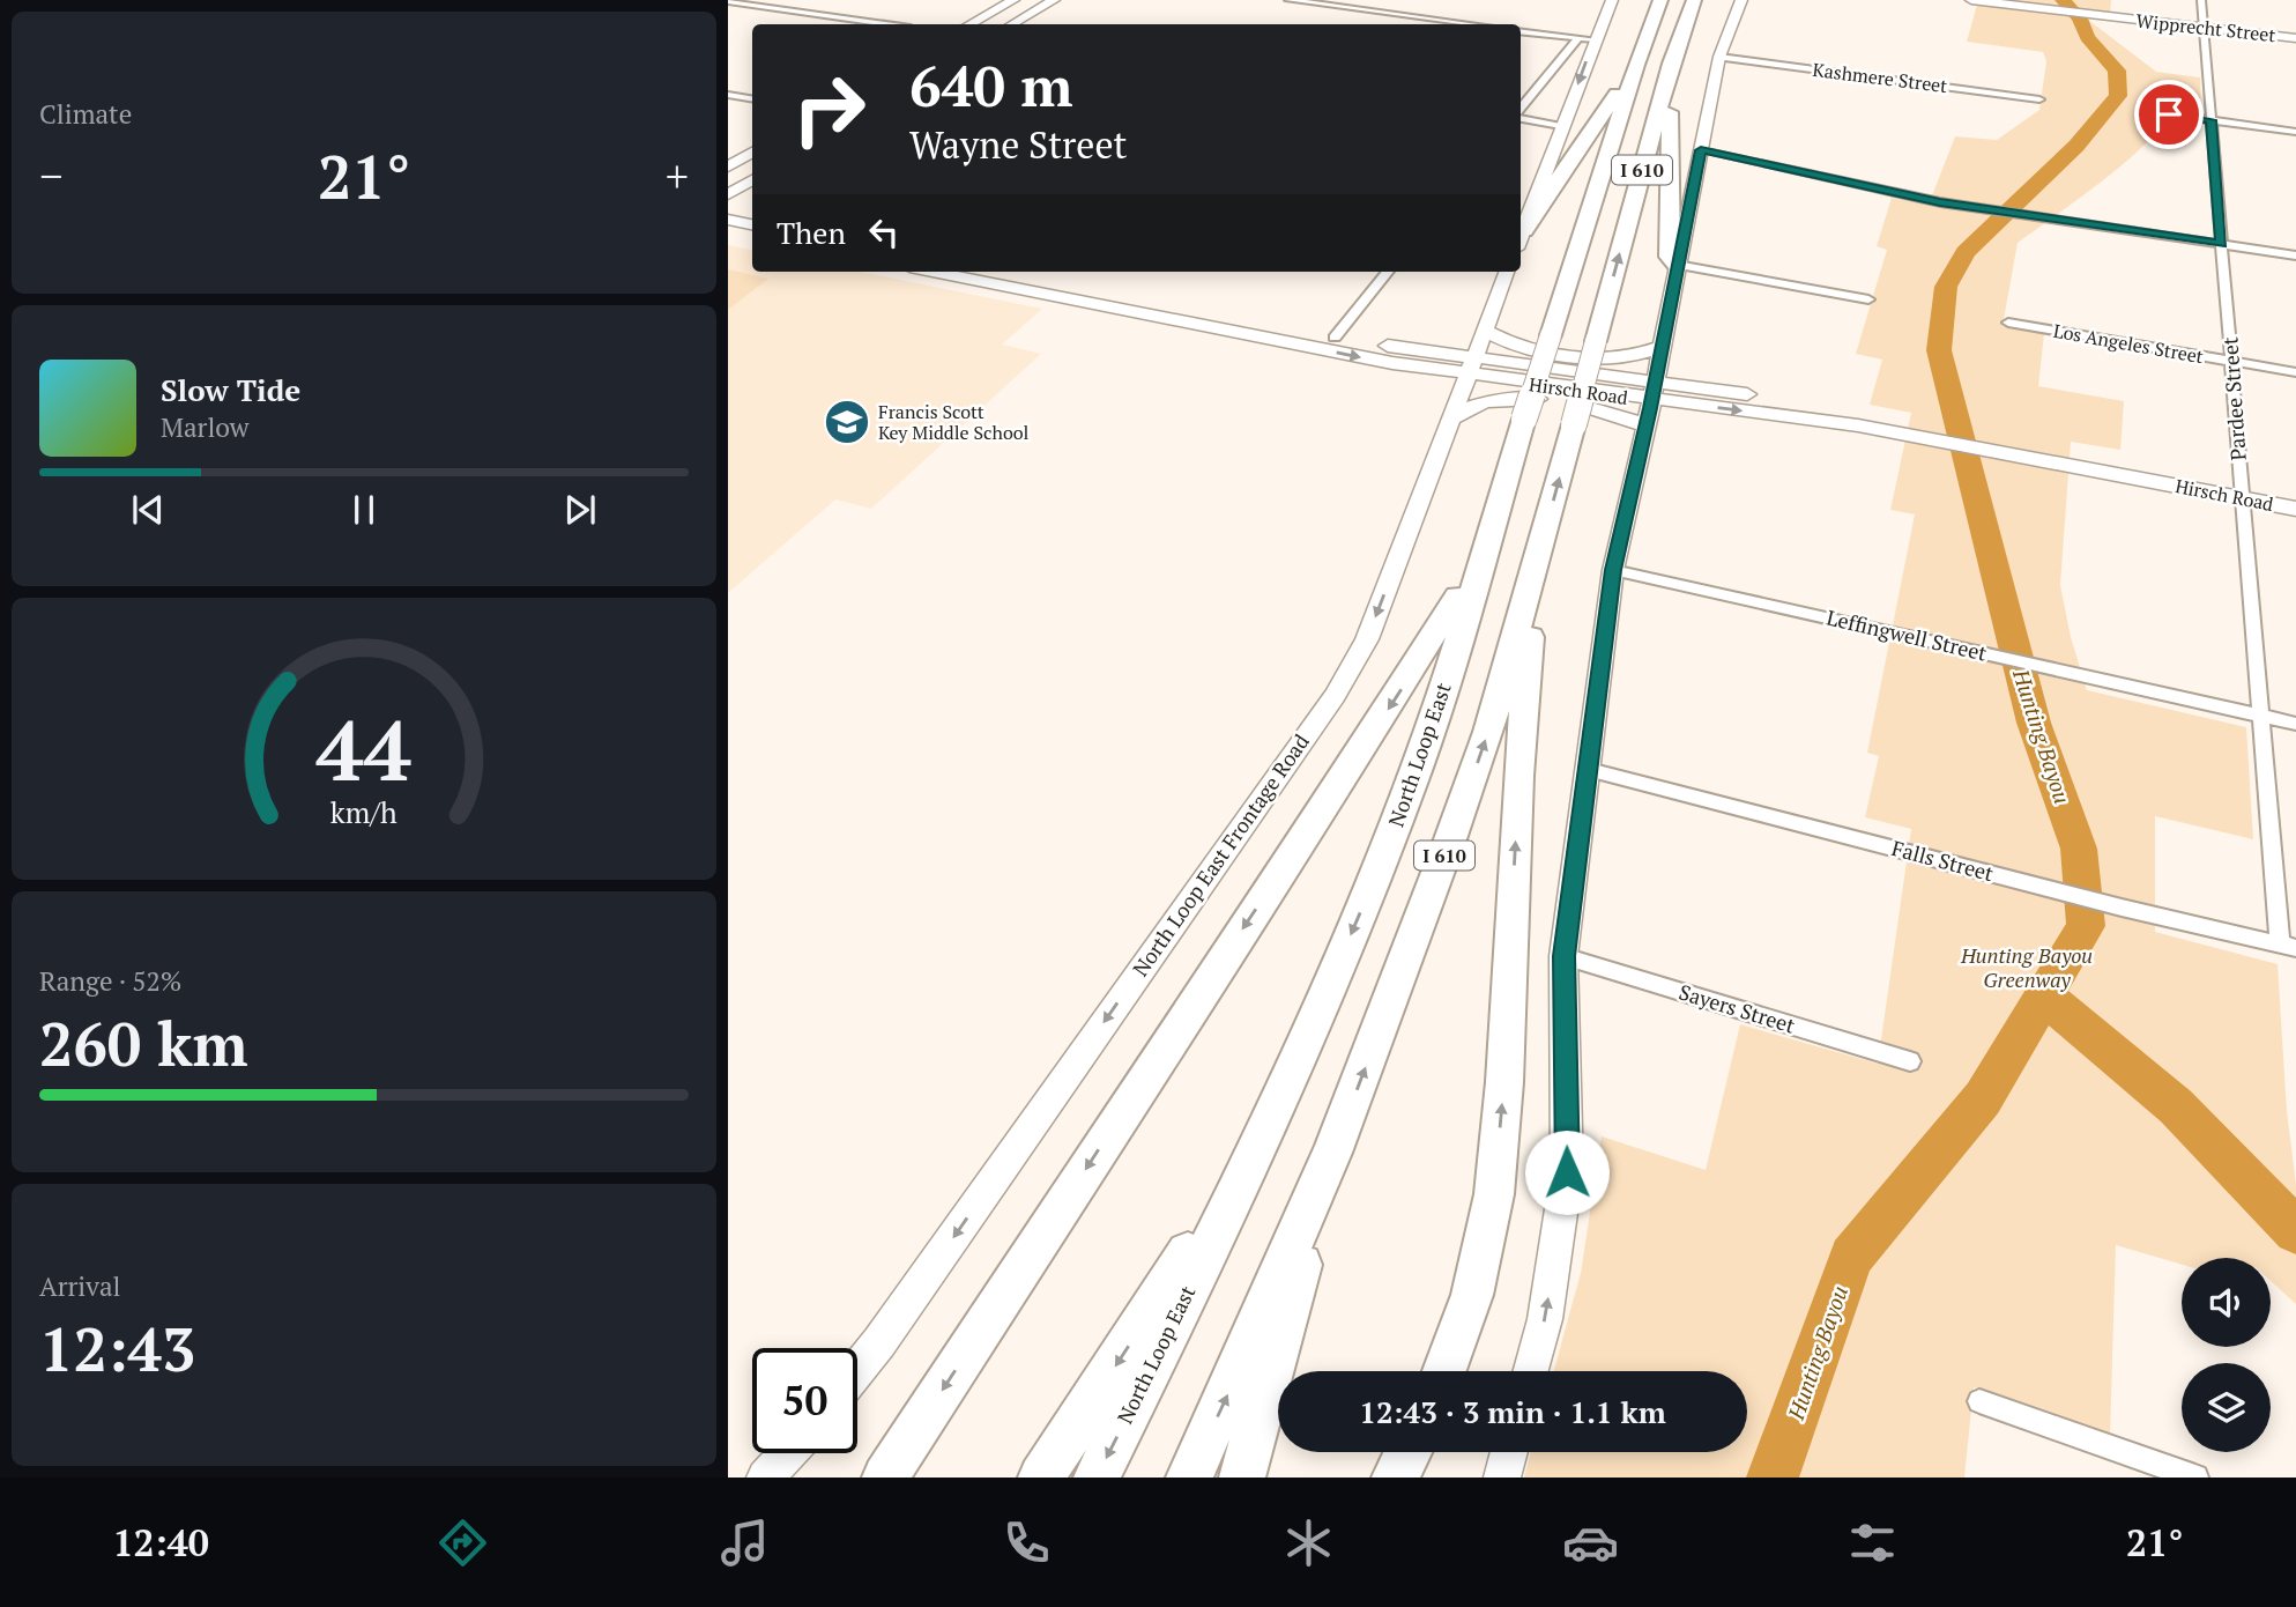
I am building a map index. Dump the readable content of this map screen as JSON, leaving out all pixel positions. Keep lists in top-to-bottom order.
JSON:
{
  "streets": {
    "highway": ["I 610", "North Loop East"],
    "main road": ["Wipprecht Street", "Hirsch Road", "North Loop East Frontage Road"],
    "street": [
      "Kashmere Street",
      "Los Angeles Street",
      "Pardee Street",
      "Leffingwell Street",
      "Falls Street",
      "Sayers Street"
    ]
  },
  "crossings": [
    ["Wipprecht Street", "Pardee Street"],
    ["Los Angeles Street", "Pardee Street"],
    ["Hirsch Road", "Pardee Street"],
    ["Hirsch Road", "North Loop East Frontage Road"],
    ["Pardee Street", "Leffingwell Street"],
    ["Pardee Street", "Falls Street"]
  ],
  "one_way": ["North Loop East Frontage Road"],
  "water": ["Hunting Bayou"],
  "parks": ["Hunting Bayou Greenway"],
  "places": {
    "school or university": ["Francis Scott Key Middle School"]
  },
  "page": {
    "tile": [
      "Climate",
      ["Range · 52%", "260 km"],
      ["Arrival", "12:43"]
    ],
    "turn": ["640 m", "Wayne Street"],
    "heat": ["−", "21°", "+"],
    "then": "Then",
    "song": ["Slow Tide", "Marlow"],
    "limit": "50",
    "trip": "12:43 · 3 min · 1.1 km",
    "tabs": ["12:40", "21°"],
    "gauge": ["44", "km/h"]
  }
}
